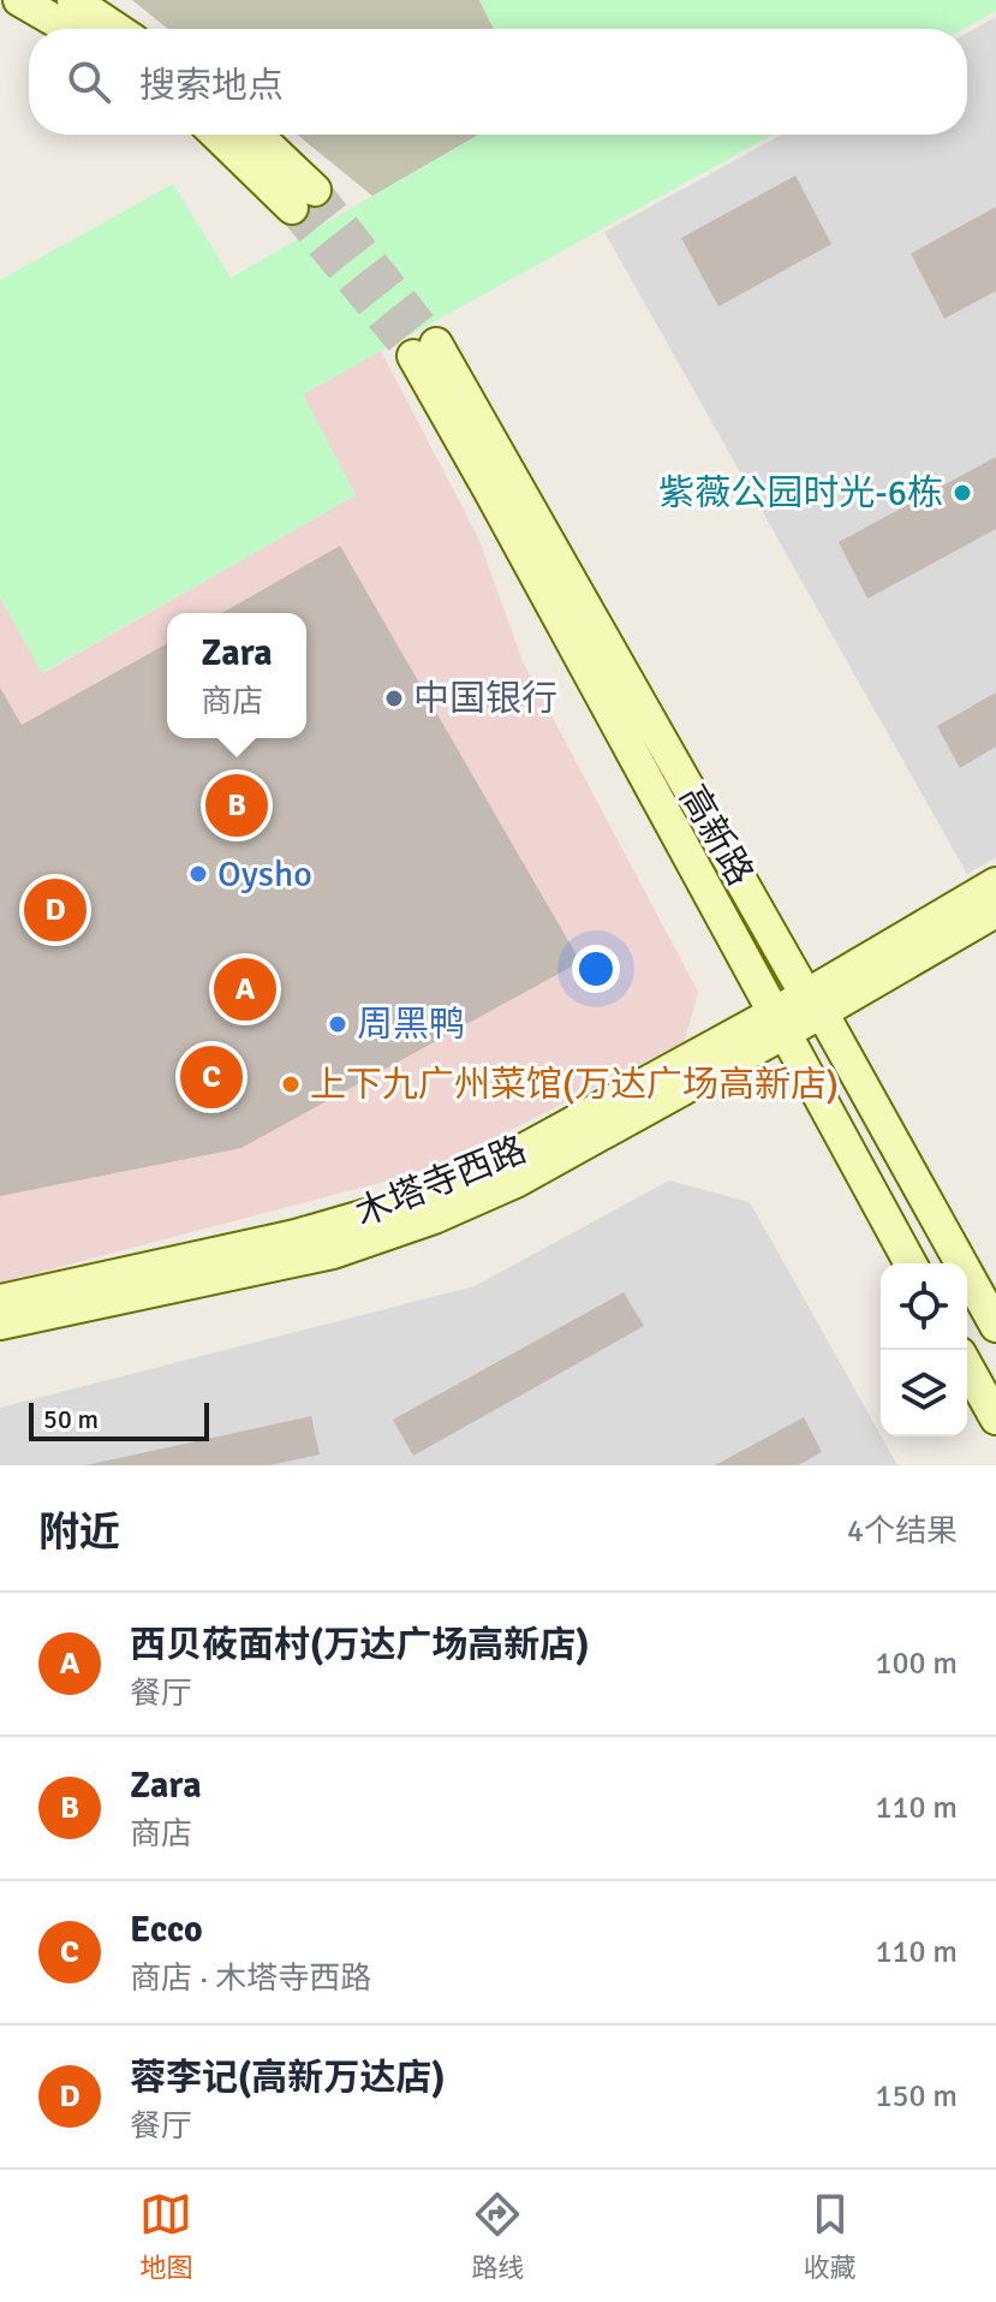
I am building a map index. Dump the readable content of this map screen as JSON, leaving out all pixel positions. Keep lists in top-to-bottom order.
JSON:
{
  "streets": {
    "main road": ["高新路", "木塔寺西路"]
  },
  "crossings": [
    ["高新路", "木塔寺西路"]
  ],
  "places": [
    "紫薇公园时光-6栋",
    "中国银行",
    "Oysho",
    "周黑鸭",
    "上下九广州菜馆(万达广场高新店)"
  ],
  "scale_bar": "50 m",
  "page": {
    "search": "搜索地点",
    "popup": ["Zara", "商店"],
    "pins": [
      "B",
      "D",
      "A",
      "C"
    ],
    "scale": "50 m",
    "heading": ["附近", "4个结果"],
    "list": [
      {
        "mark": "A",
        "name": "西贝莜面村(万达广场高新店)",
        "note": "餐厅",
        "value": "100 m"
      },
      {
        "mark": "B",
        "name": "Zara",
        "note": "商店",
        "value": "110 m"
      },
      {
        "mark": "C",
        "name": "Ecco",
        "note": "商店 · 木塔寺西路",
        "value": "110 m"
      },
      {
        "mark": "D",
        "name": "蓉李记(高新万达店)",
        "note": "餐厅",
        "value": "150 m"
      }
    ],
    "nav": ["地图", "路线", "收藏"]
  }
}
